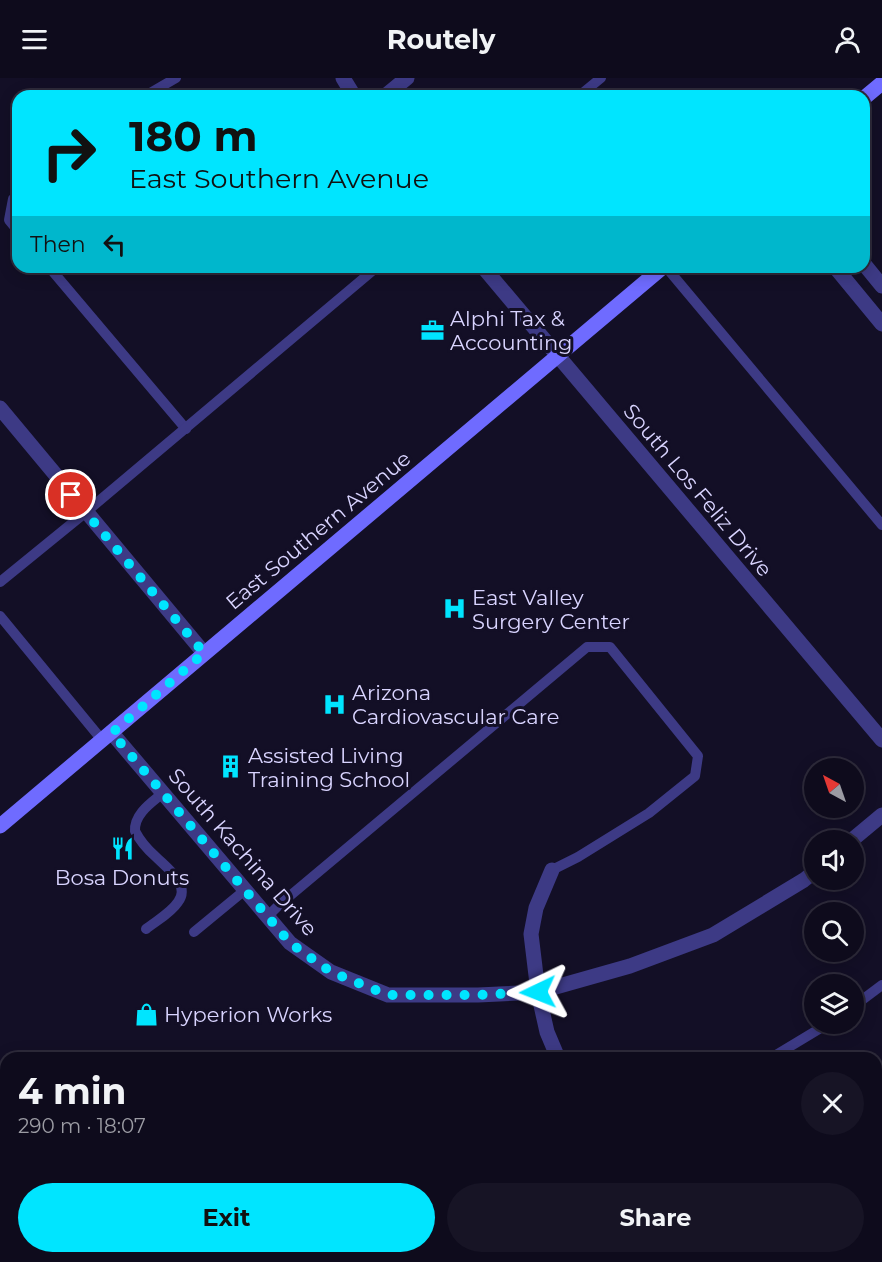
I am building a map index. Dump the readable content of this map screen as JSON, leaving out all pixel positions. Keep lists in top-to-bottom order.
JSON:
{
  "streets": {
    "main road": ["East Southern Avenue"],
    "street": ["South Los Feliz Drive", "South Kachina Drive"]
  },
  "crossings": [
    ["South Los Feliz Drive", "East Southern Avenue"],
    ["East Southern Avenue", "South Kachina Drive"]
  ],
  "places": {
    "office": ["Alphi Tax & Accounting"],
    "hospital": ["East Valley Surgery Center", "Arizona Cardiovascular Care"],
    "building": ["Assisted Living Training School"],
    "restaurant": ["Bosa Donuts"],
    "shop": ["Hyperion Works"]
  },
  "north": "top left",
  "page": {
    "header": "Routely",
    "turn": ["180 m", "East Southern Avenue"],
    "then": "Then",
    "heading": ["4 min", "290 m · 18:07"],
    "buttons": ["Exit", "Share"]
  }
}
